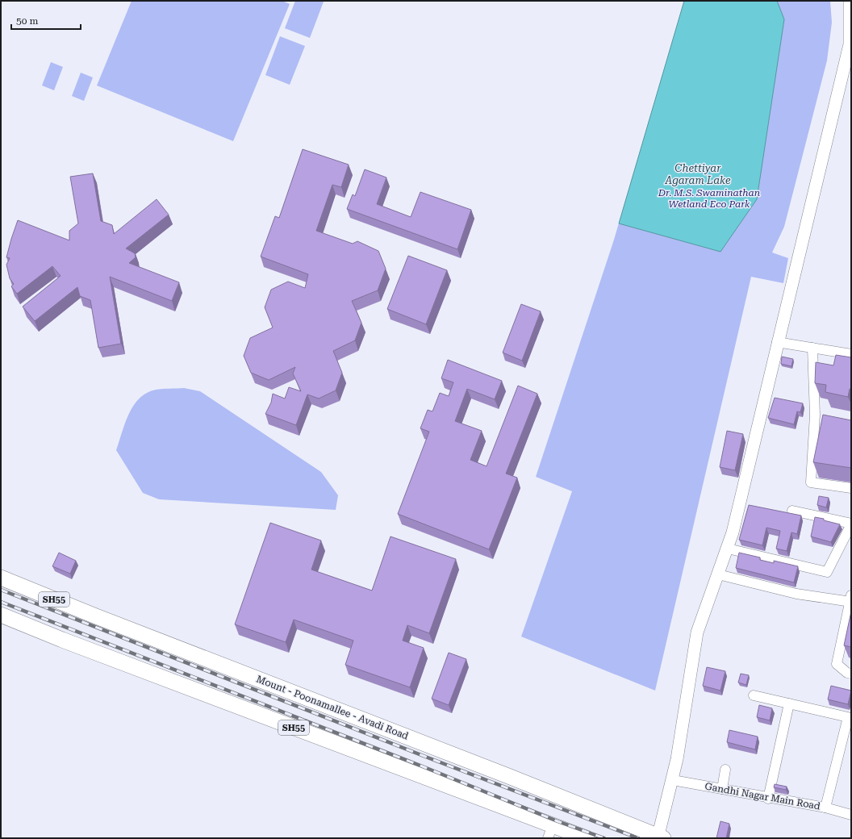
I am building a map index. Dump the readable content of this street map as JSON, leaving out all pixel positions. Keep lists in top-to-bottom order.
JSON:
{
  "streets": {
    "main road": ["SH55", "Mount - Poonamallee - Avadi Road"],
    "street": ["Gandhi Nagar Main Road"]
  },
  "water": ["Chettiyar Agaram Lake"],
  "parks": ["Dr. M.S. Swaminathan Wetland Eco Park"],
  "scale_bar": "50 m"
}
